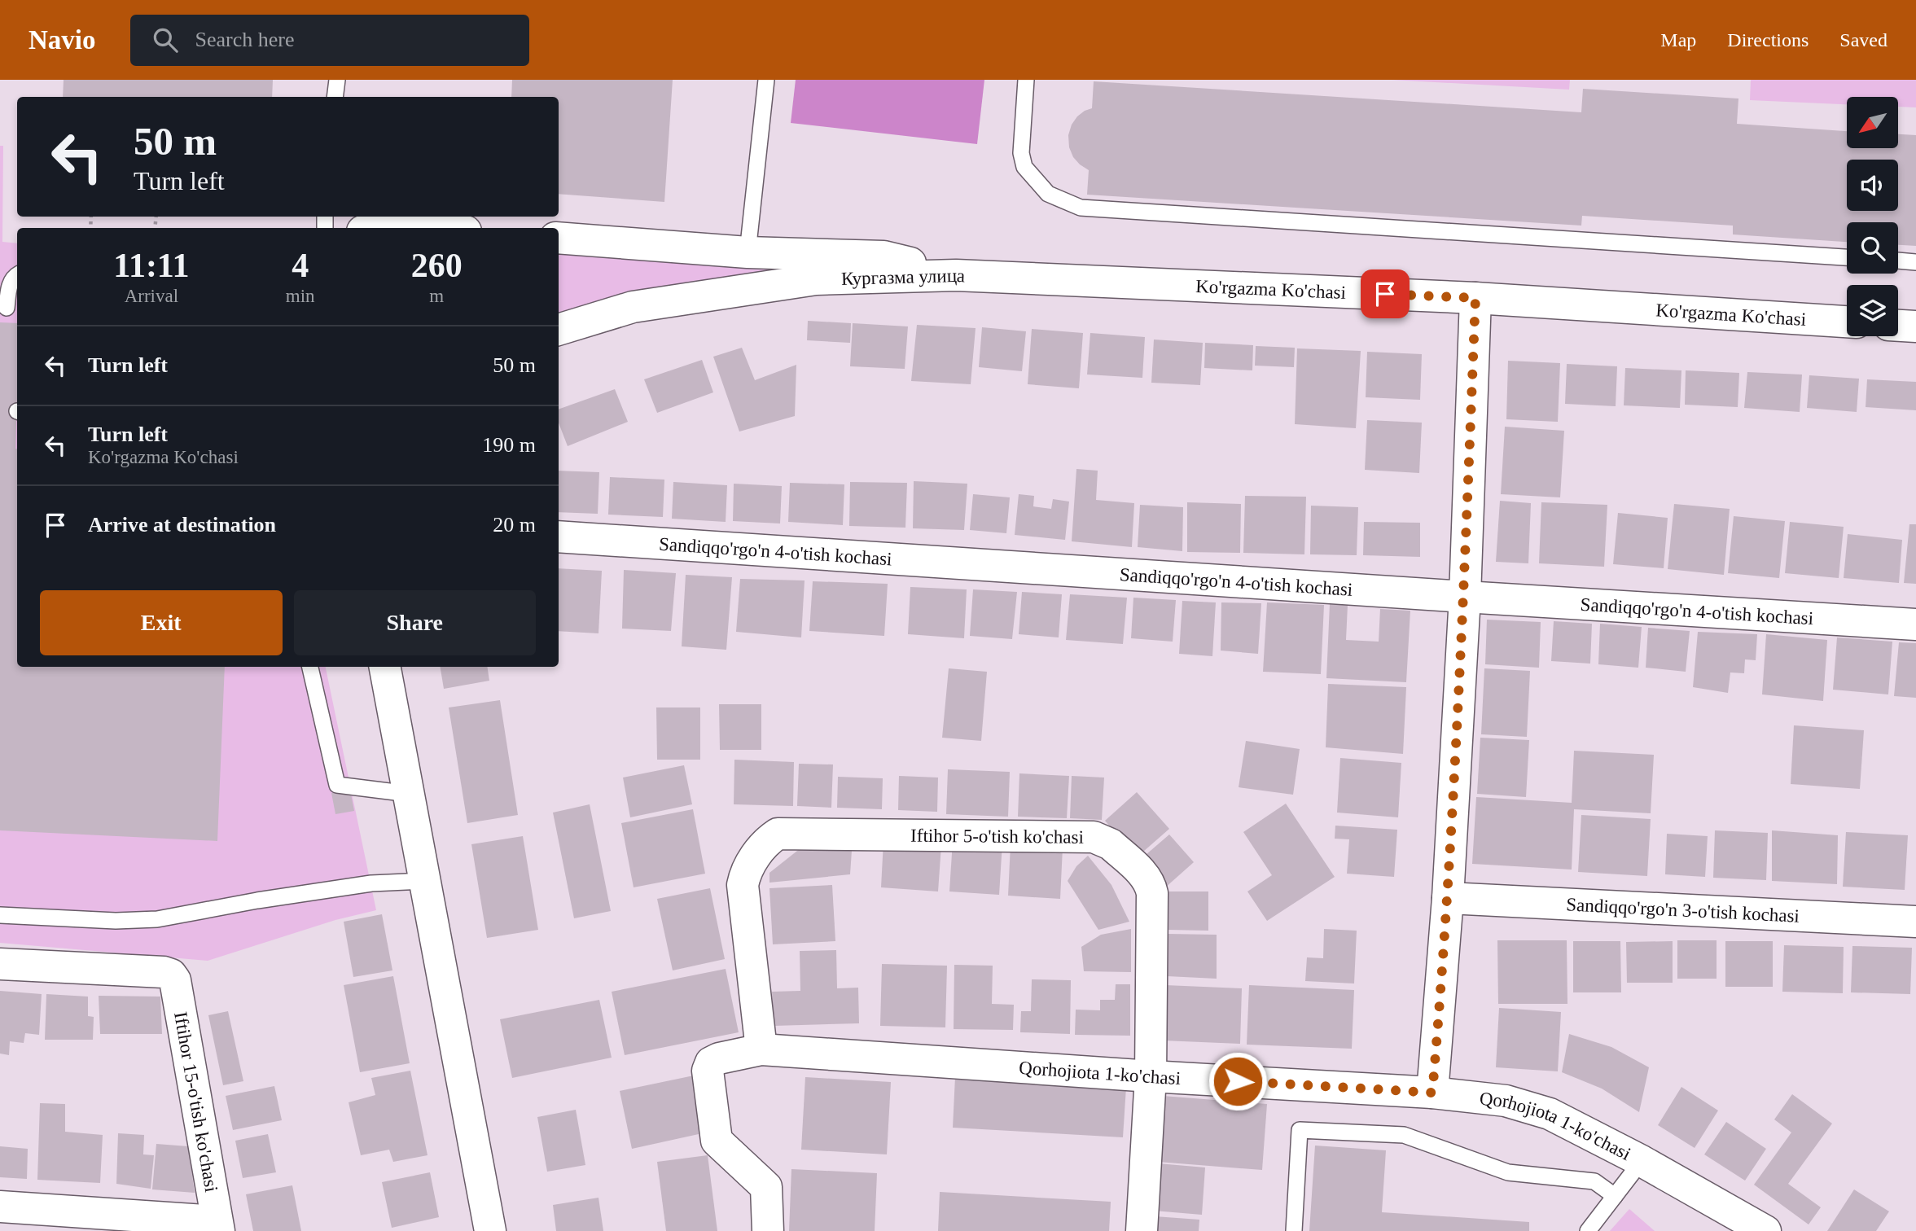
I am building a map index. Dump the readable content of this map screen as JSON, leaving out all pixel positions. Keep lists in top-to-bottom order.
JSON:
{
  "streets": {
    "street": [
      "Кургазма улица",
      "Ko'rgazma Ko'chasi",
      "Sandiqqo'rgo'n 4-o'tish kochasi",
      "Iftihor 5-o'tish ko'chasi",
      "Sandiqqo'rgo'n 3-o'tish kochasi",
      "Qorhojiota 1-ko'chasi",
      "Iftihor 15-o'tish ko'chasi"
    ]
  },
  "crossings": [
    ["Кургазма улица", "Ko'rgazma Ko'chasi"],
    ["Iftihor 5-o'tish ko'chasi", "Qorhojiota 1-ko'chasi"]
  ],
  "north": "bottom left",
  "page": {
    "header": "Navio",
    "search": "Search here",
    "nav": ["Map", "Directions", "Saved"],
    "turn": ["50 m", "Turn left"],
    "eta": [
      "11:11",
      "Arrival",
      "4",
      "min",
      "260",
      "m"
    ],
    "list": [
      {
        "name": "Turn left",
        "value": "50 m"
      },
      {
        "name": "Turn left",
        "note": "Ko'rgazma Ko'chasi",
        "value": "190 m"
      },
      {
        "name": "Arrive at destination",
        "value": "20 m"
      }
    ],
    "buttons": ["Exit", "Share"]
  }
}
